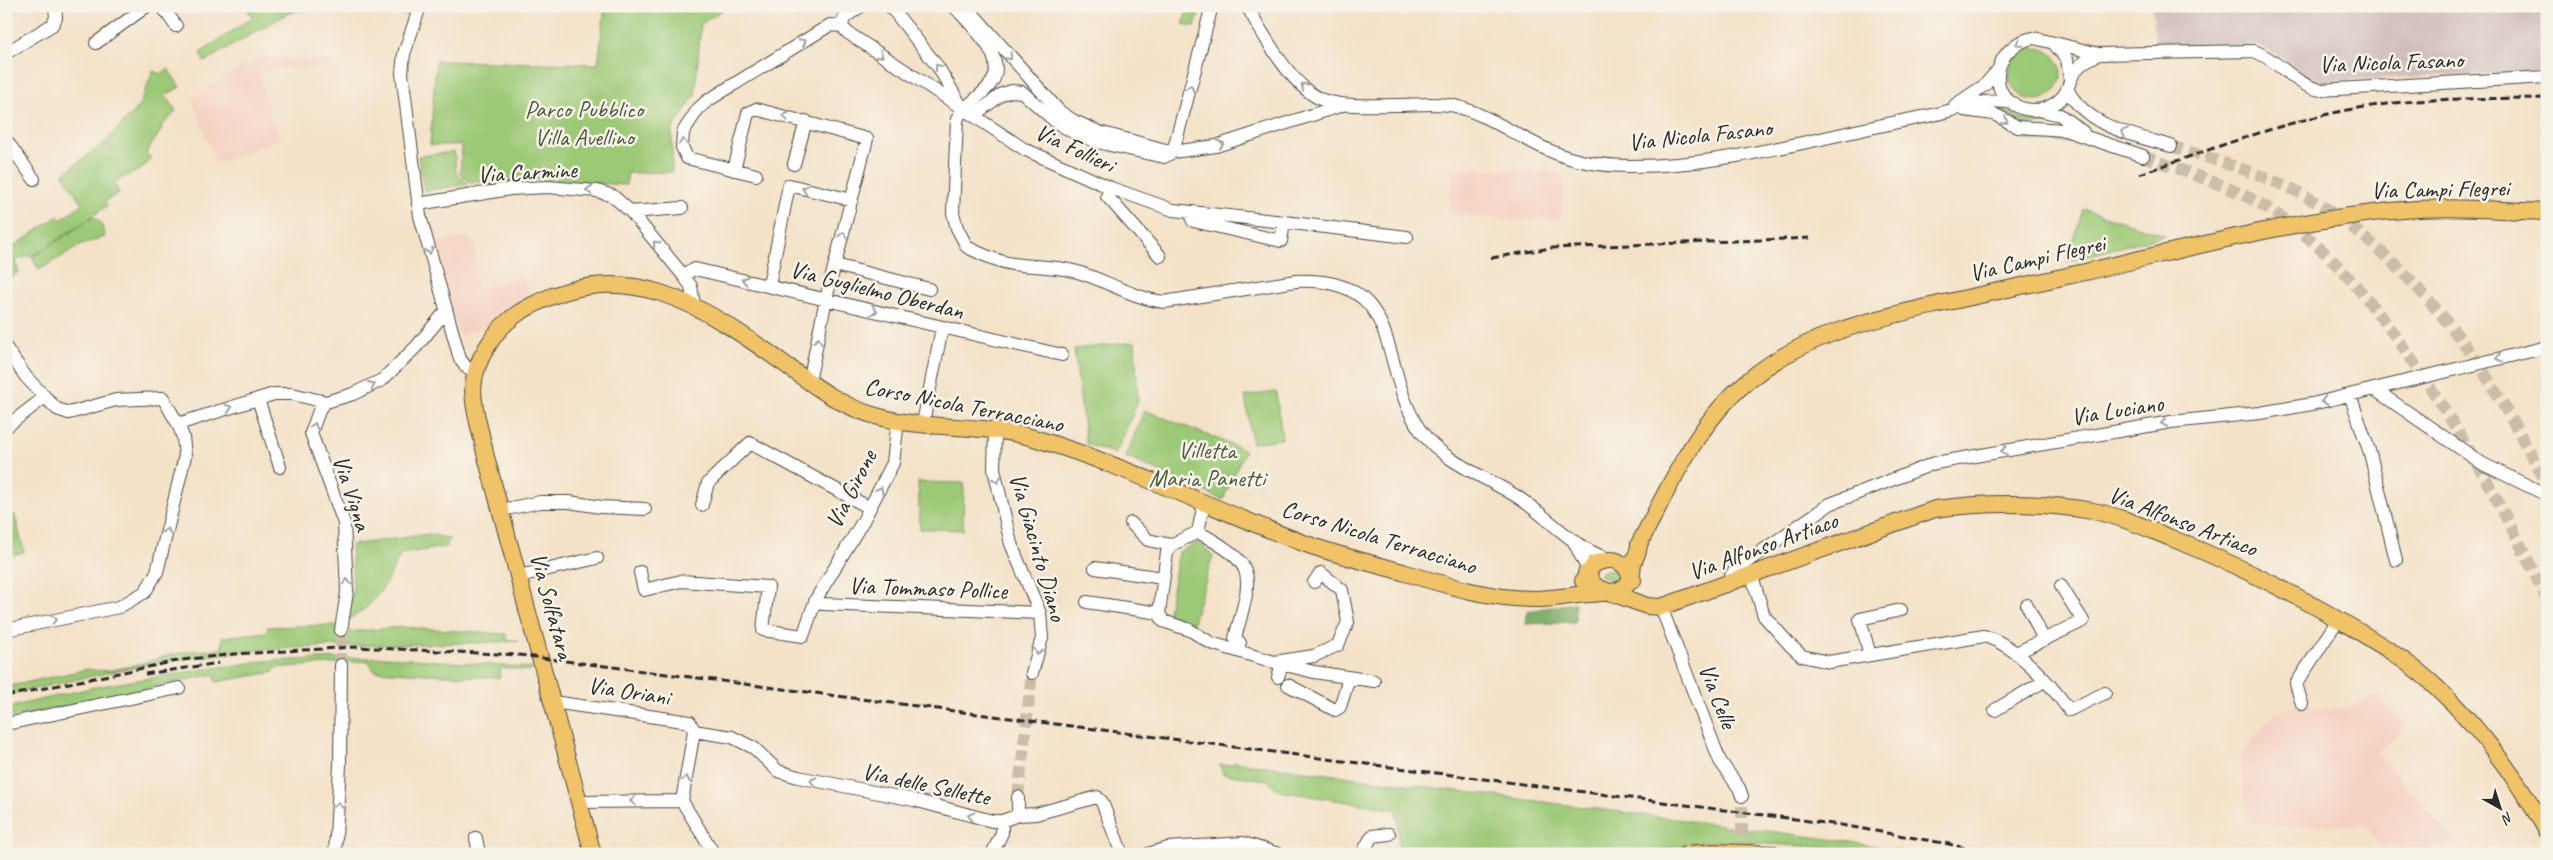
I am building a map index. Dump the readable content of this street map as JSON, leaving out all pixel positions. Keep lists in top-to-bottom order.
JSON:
{
  "streets": {
    "main road": [
      "Via Campi Flegrei",
      "Corso Nicola Terracciano",
      "Via Alfonso Artiaco",
      "Via Solfatara"
    ],
    "street": [
      "Via Nicola Fasano",
      "Via Follieri",
      "Via Carmine",
      "Via Guglielmo Oberdan",
      "Via Luciano",
      "Via Girone",
      "Via Vigna",
      "Via Giacinto Diano",
      "Via Tommaso Pollice",
      "Via Oriani",
      "Via Celle",
      "Via delle Sellette"
    ]
  },
  "crossings": [
    ["Via Campi Flegrei", "Corso Nicola Terracciano"],
    ["Corso Nicola Terracciano", "Via Girone"],
    ["Corso Nicola Terracciano", "Via Giacinto Diano"],
    ["Corso Nicola Terracciano", "Via Solfatara"],
    ["Via Luciano", "Via Alfonso Artiaco"],
    ["Via Girone", "Via Tommaso Pollice"],
    ["Via Alfonso Artiaco", "Via Celle"],
    ["Via Giacinto Diano", "Via Tommaso Pollice"],
    ["Via Solfatara", "Via Oriani"],
    ["Via Oriani", "Via delle Sellette"]
  ],
  "one_way": [
    "Via Carmine",
    "Via Luciano",
    "Via Vigna",
    "Via Giacinto Diano",
    "Via delle Sellette"
  ],
  "parks": ["Parco Pubblico Villa Avellino", "Villetta Maria Panetti"],
  "north": "bottom right"
}
